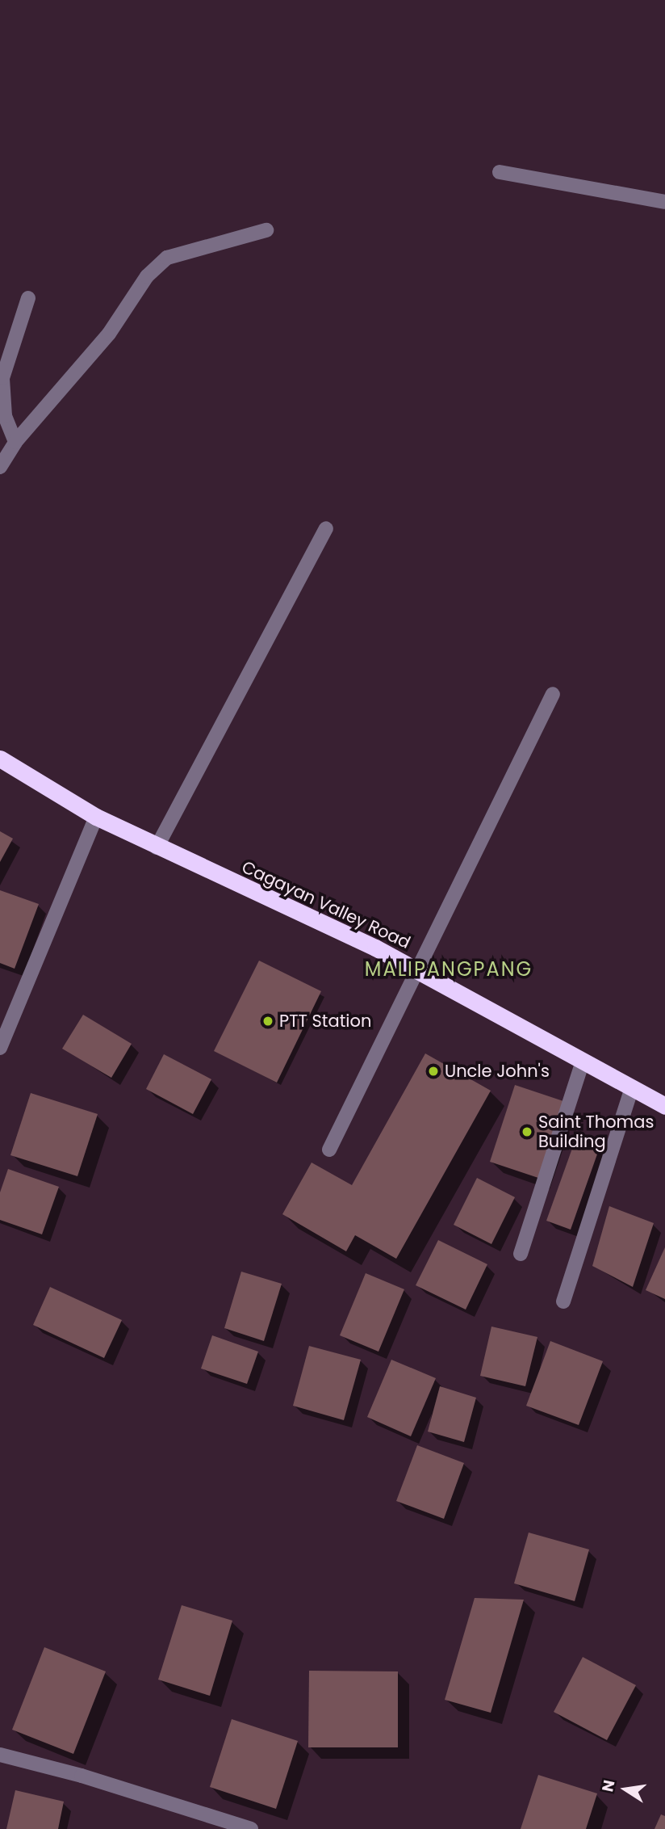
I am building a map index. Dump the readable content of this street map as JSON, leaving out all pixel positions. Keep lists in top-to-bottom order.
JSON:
{
  "streets": {
    "highway": ["Cagayan Valley Road"]
  },
  "districts": ["MALIPANGPANG"],
  "places": ["PTT Station", "Uncle John's", "Saint Thomas Building"],
  "north": "left"
}
